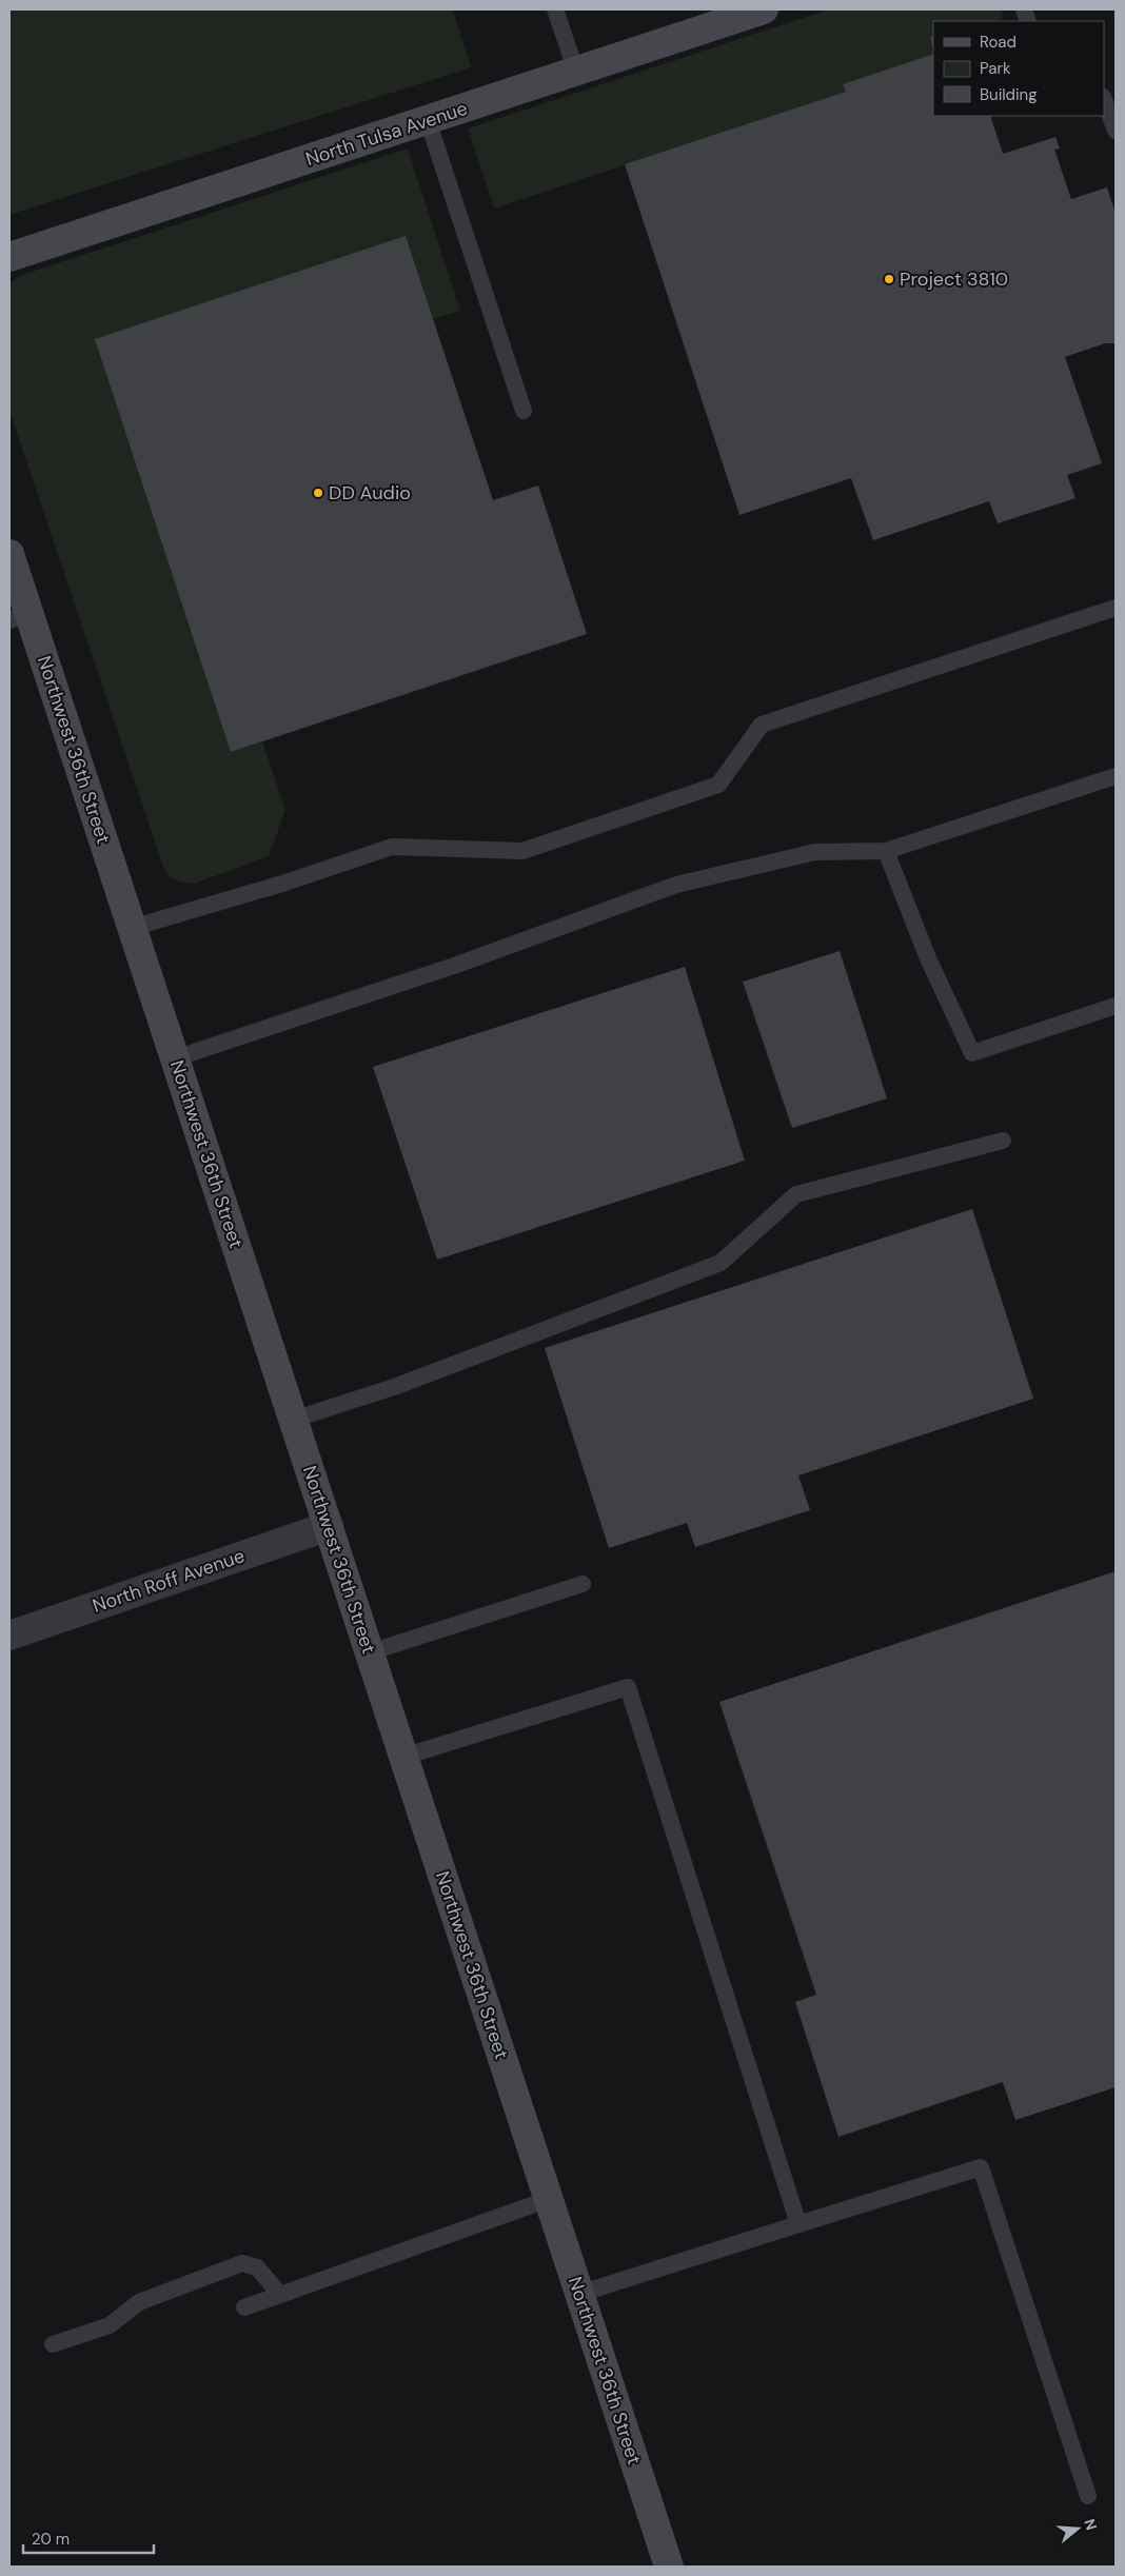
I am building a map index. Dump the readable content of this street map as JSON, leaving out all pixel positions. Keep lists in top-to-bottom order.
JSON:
{
  "streets": {
    "main road": ["North Tulsa Avenue", "Northwest 36th Street"],
    "street": ["North Roff Avenue"]
  },
  "crossings": [
    ["Northwest 36th Street", "North Roff Avenue"]
  ],
  "places": ["Project 3810", "DD Audio"],
  "legend": ["Road", "Park", "Building"],
  "scale_bar": "20 m",
  "north": "right"
}
